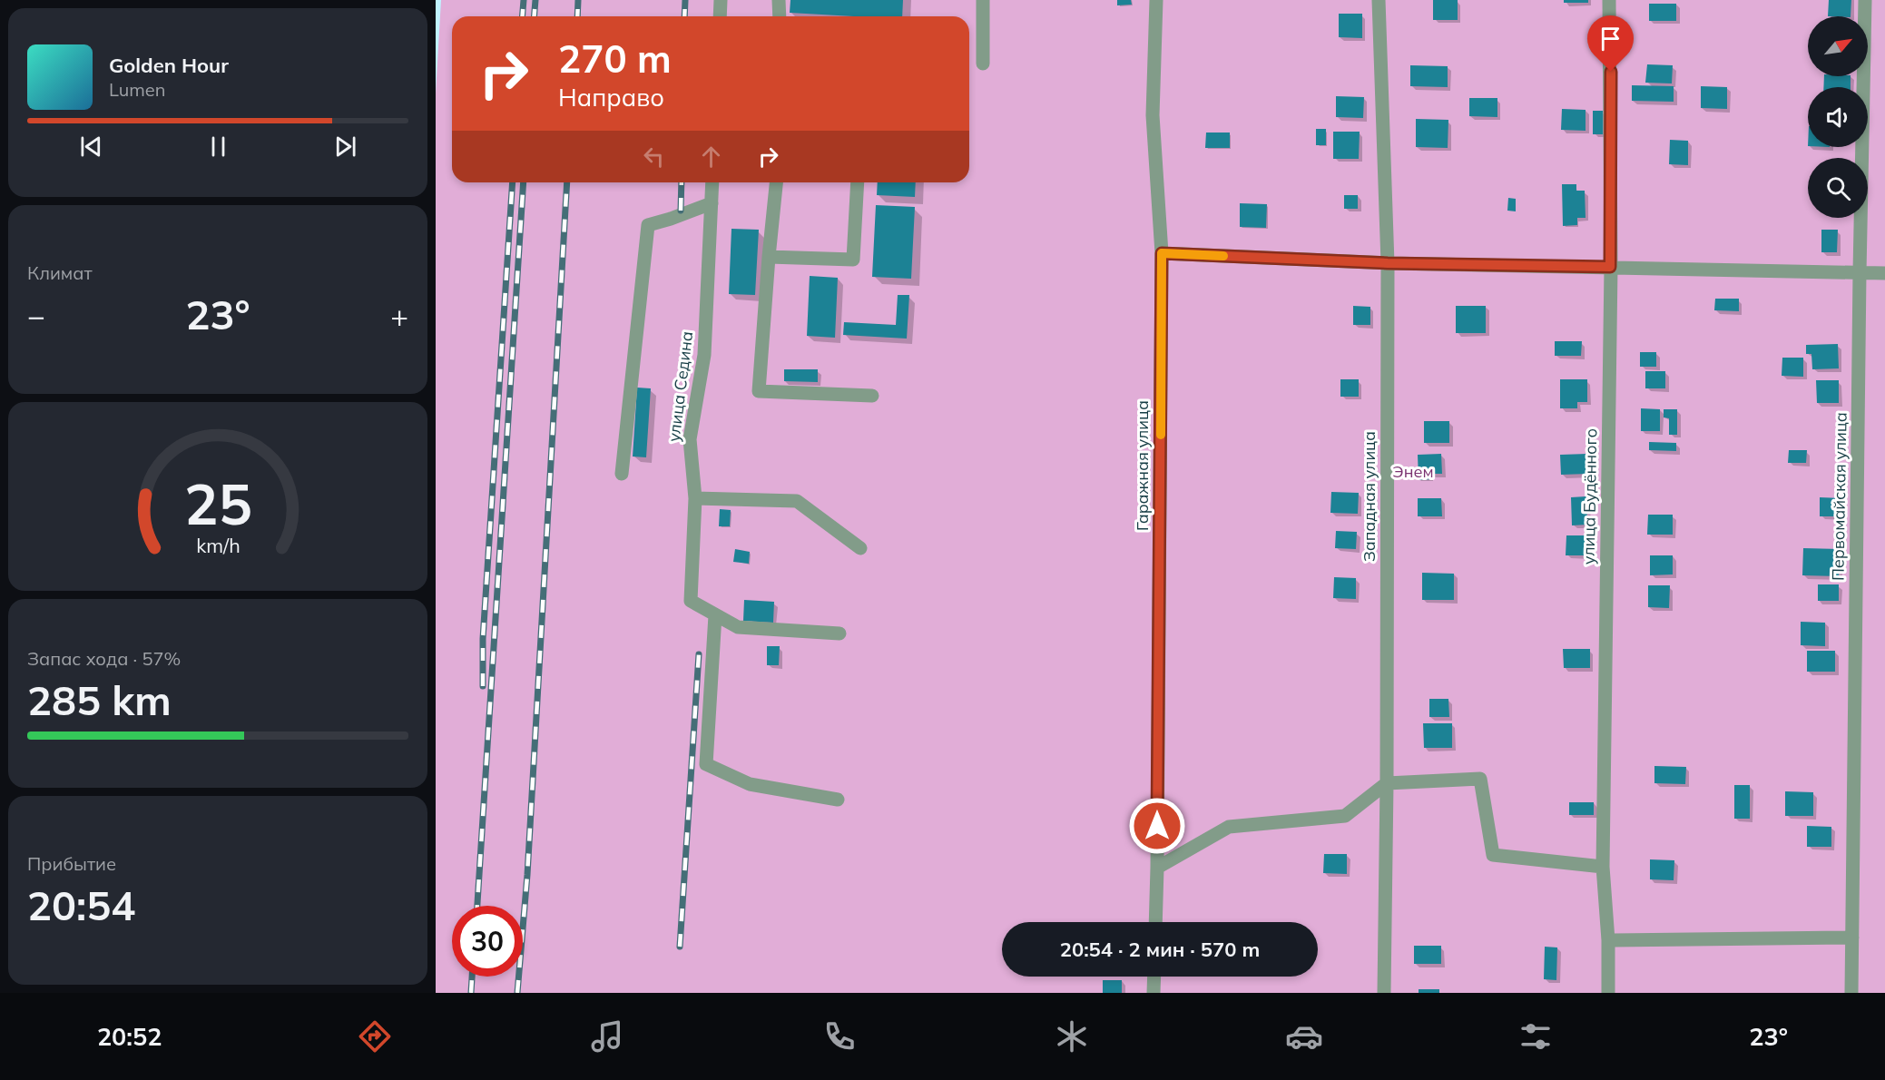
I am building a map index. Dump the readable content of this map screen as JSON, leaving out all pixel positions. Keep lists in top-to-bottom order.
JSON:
{
  "streets": {
    "street": [
      "улица Седина",
      "Гаражная улица",
      "Западная улица",
      "улица Будённого",
      "Первомайская улица"
    ]
  },
  "parks": ["Энем"],
  "north": "top right",
  "page": {
    "turn": ["270 m", "Направо"],
    "song": ["Golden Hour", "Lumen"],
    "tile": [
      "Климат",
      ["Запас хода · 57%", "285 km"],
      ["Прибытие", "20:54"]
    ],
    "heat": ["−", "23°", "+"],
    "limit": "30",
    "trip": "20:54 · 2 мин · 570 m",
    "tabs": ["20:52", "23°"],
    "gauge": ["25", "km/h"]
  }
}
